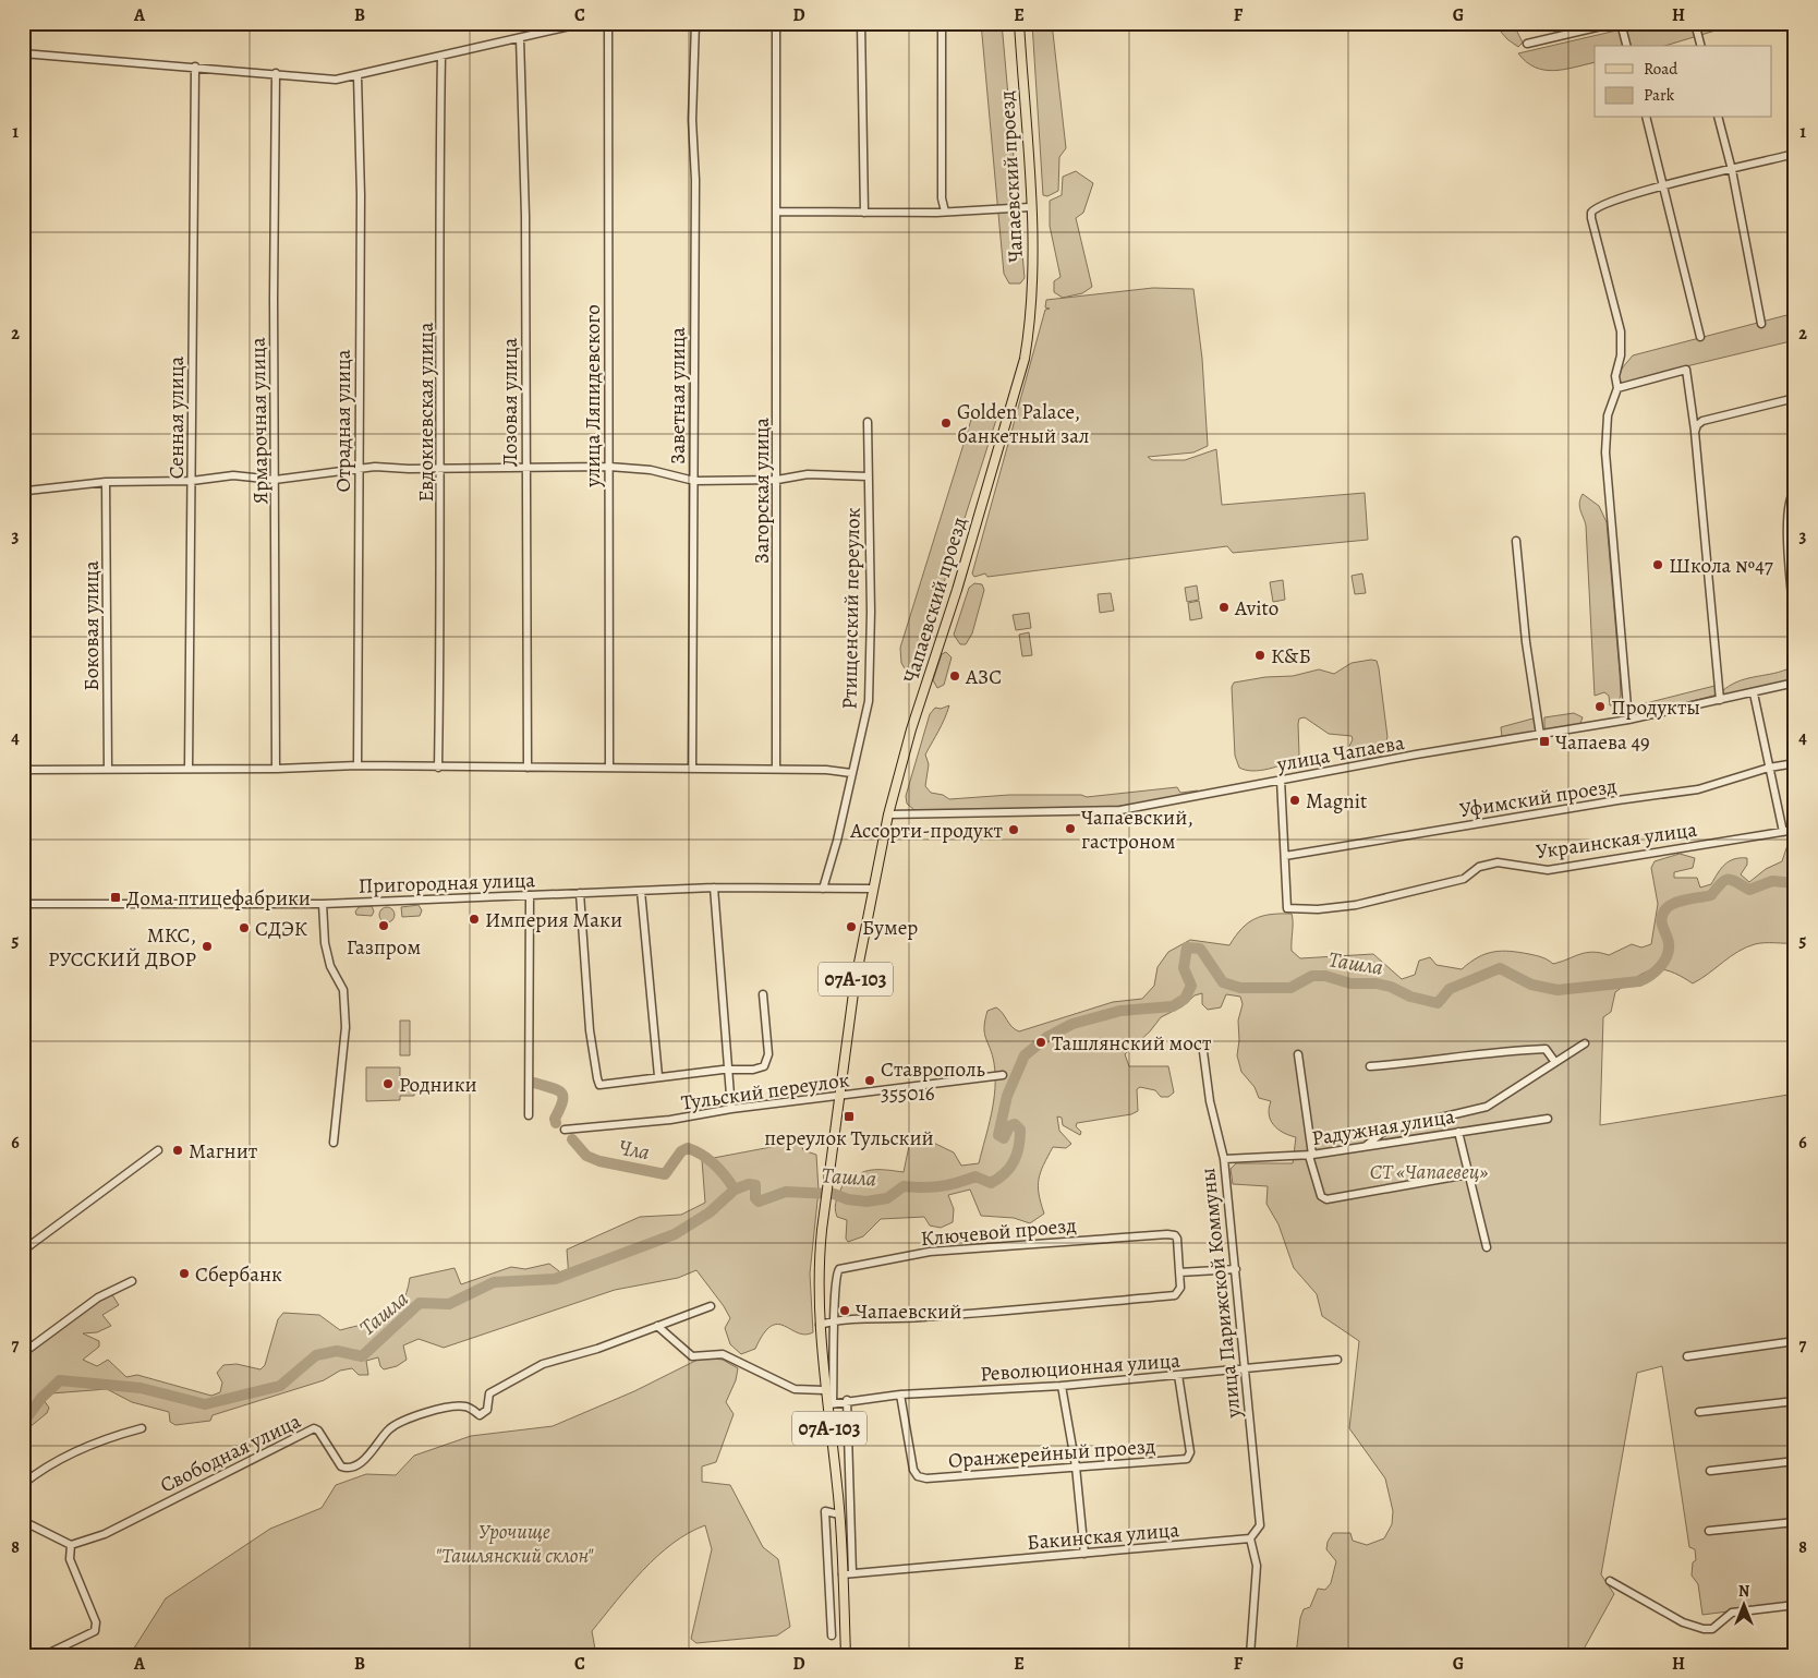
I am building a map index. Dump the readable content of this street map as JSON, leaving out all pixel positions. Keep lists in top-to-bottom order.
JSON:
{
  "streets": {
    "main road": ["Чапаевский проезд", "07А-103"],
    "street": [
      "улица Ляпидевского",
      "Заветная улица",
      "Лозовая улица",
      "Евдокиевская улица",
      "Сенная улица",
      "Ярмарочная улица",
      "Отрадная улица",
      "Загорская улица",
      "Ртищенский переулок",
      "Боковая улица",
      "улица Чапаева",
      "Уфимский проезд",
      "Украинская улица",
      "Пригородная улица",
      "Тульский переулок",
      "Радужная улица",
      "Ключевой проезд",
      "улица Парижской Коммуны",
      "Революционная улица",
      "Свободная улица",
      "Оранжерейный проезд",
      "Бакинская улица"
    ]
  },
  "crossings": [
    ["Чапаевский проезд", "улица Чапаева"],
    ["Чапаевский проезд", "Пригородная улица"],
    ["Чапаевский проезд", "07А-103"],
    ["Чапаевский проезд", "Тульский переулок"],
    ["Чапаевский проезд", "Ключевой проезд"],
    ["Ртищенский переулок", "Пригородная улица"],
    ["Уфимский проезд", "Украинская улица"],
    ["07А-103", "Ключевой проезд"],
    ["07А-103", "Революционная улица"],
    ["07А-103", "Бакинская улица"],
    ["Радужная улица", "улица Парижской Коммуны"],
    ["Ключевой проезд", "Революционная улица"],
    ["улица Парижской Коммуны", "Революционная улица"],
    ["улица Парижской Коммуны", "Бакинская улица"],
    ["Революционная улица", "Оранжерейный проезд"]
  ],
  "water": ["Ташла", "Чла"],
  "parks": ["СТ «Чапаевец»", "Урочище \"Ташлянский склон\""],
  "places": {
    "other": [
      "Golden Palace, банкетный зал",
      "Школа №47",
      "Avito",
      "К&Б",
      "АЗС",
      "Продукты",
      "Magnit",
      "Чапаевский, гастроном",
      "Ассорти-продукт",
      "Империя Маки",
      "Газпром",
      "Бумер",
      "СДЭК",
      "МКС, РУССКИЙ ДВОР",
      "Ташлянский мост",
      "Ставрополь 355016",
      "Родники",
      "Магнит",
      "Сбербанк",
      "Чапаевский"
    ],
    "transit": ["Чапаева 49", "Дома птицефабрики", "переулок Тульский"]
  },
  "legend": ["Road", "Park"],
  "north": "top",
  "grid": {
    "columns": [
      "A",
      "B",
      "C",
      "D",
      "E",
      "F",
      "G",
      "H"
    ],
    "rows": [
      "1",
      "2",
      "3",
      "4",
      "5",
      "6",
      "7",
      "8"
    ]
  }
}
